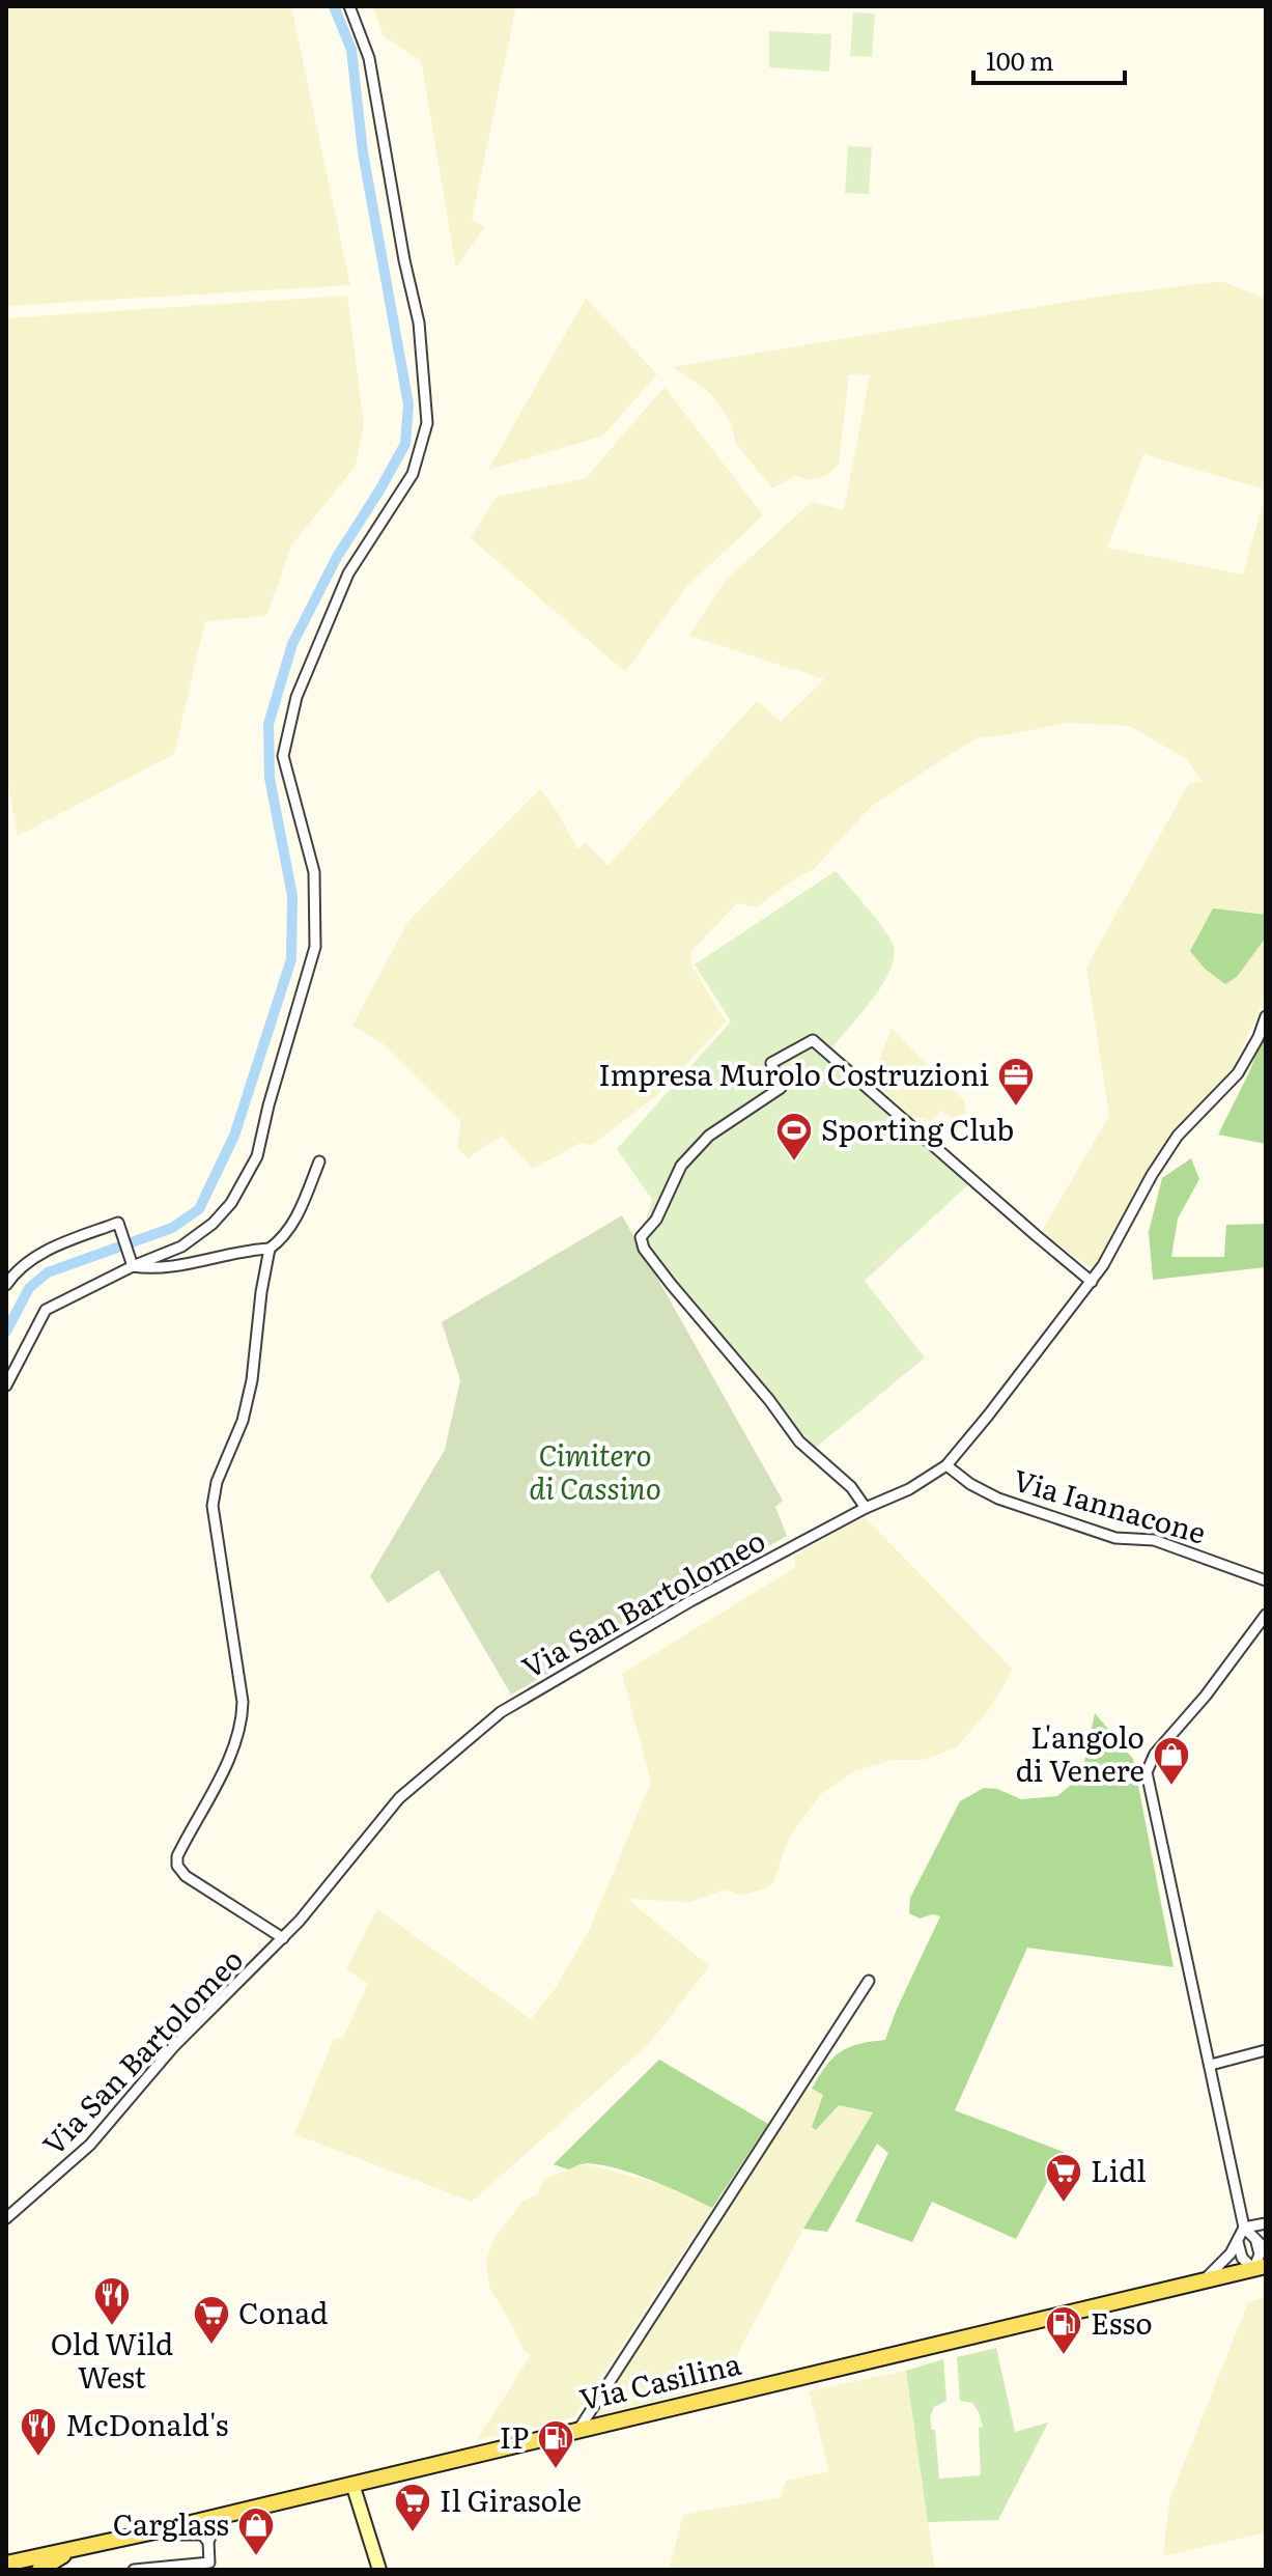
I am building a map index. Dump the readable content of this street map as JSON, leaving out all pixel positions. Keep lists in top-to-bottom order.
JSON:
{
  "streets": {
    "main road": ["Via Casilina"],
    "street": ["Via Iannacone", "Via San Bartolomeo"]
  },
  "crossings": [
    ["Via Iannacone", "Via San Bartolomeo"]
  ],
  "parks": ["Cimitero di Cassino"],
  "places": {
    "office": ["Impresa Murolo Costruzioni"],
    "sports": ["Sporting Club"],
    "shop": ["L'angolo di Venere", "Carglass"],
    "supermarket": ["Lidl", "Conad", "Il Girasole"],
    "restaurant": ["Old Wild West", "McDonald's"],
    "fuel station": ["Esso", "IP"]
  },
  "scale_bar": "100 m"
}
